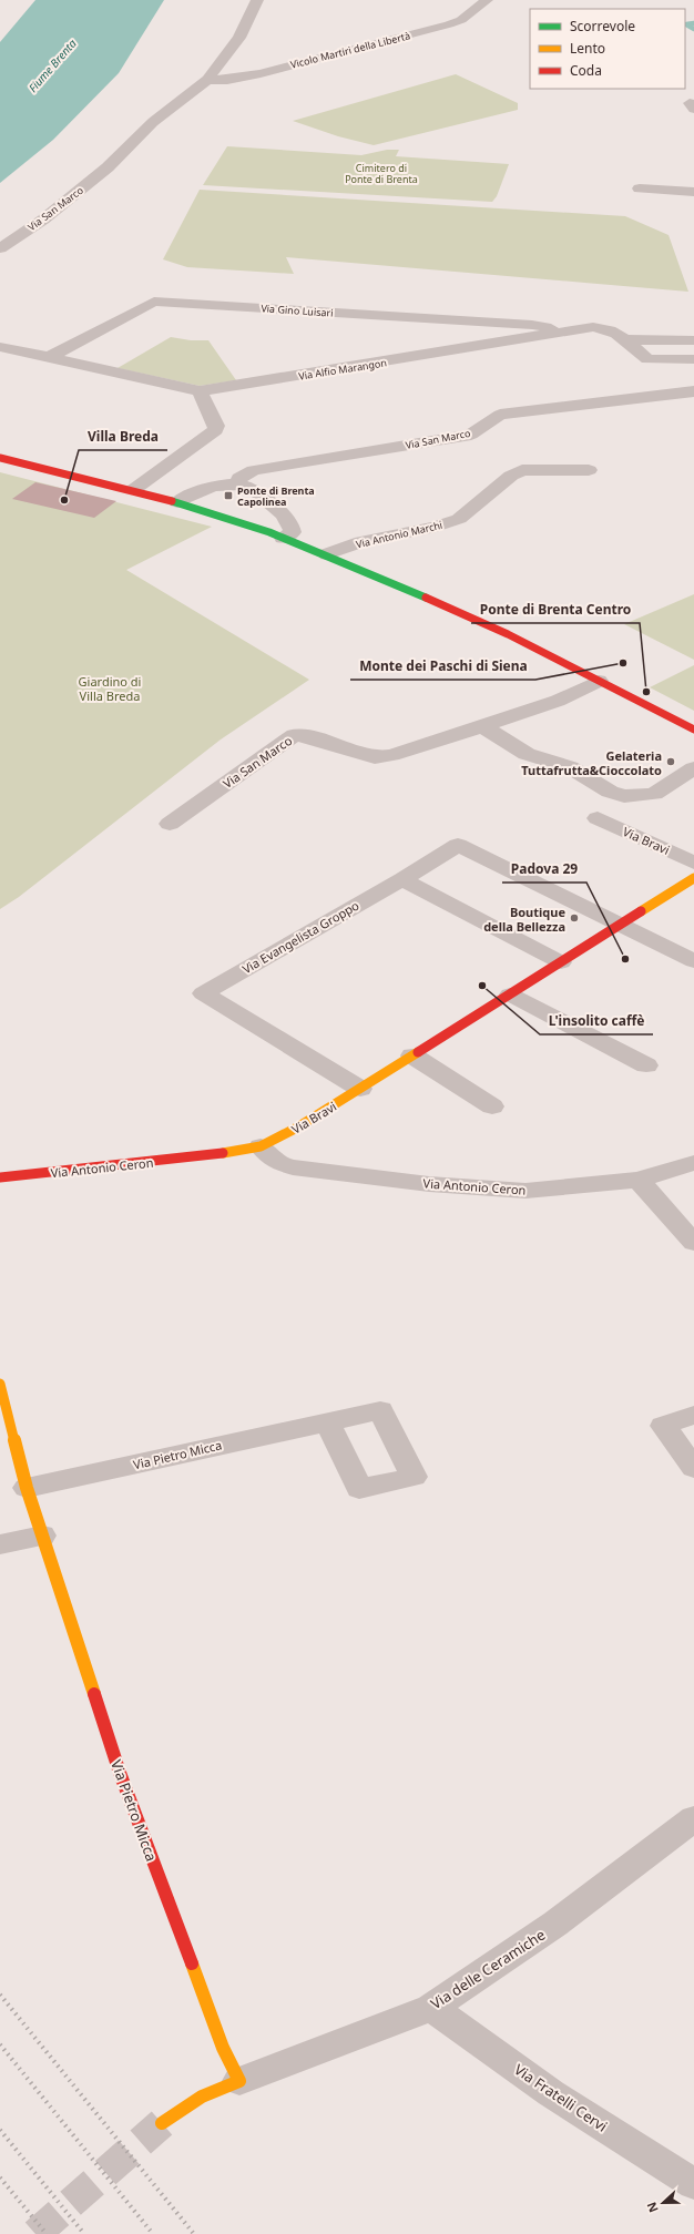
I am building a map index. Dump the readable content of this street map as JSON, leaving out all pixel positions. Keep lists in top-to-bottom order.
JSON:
{
  "streets": {
    "street": [
      "Vicolo Martiri della Libertà",
      "Via San Marco",
      "Via Gino Luisari",
      "Via Alfio Marangon",
      "Via Antonio Marchi",
      "Via Bravi",
      "Via Evangelista Groppo",
      "Via Antonio Ceron",
      "Via Pietro Micca",
      "Via delle Ceramiche",
      "Via Fratelli Cervi"
    ]
  },
  "crossings": [
    ["Vicolo Martiri della Libertà", "Via San Marco"],
    ["Via Gino Luisari", "Via Alfio Marangon"],
    ["Via Bravi", "Via Evangelista Groppo"],
    ["Via Bravi", "Via Antonio Ceron"],
    ["Via Pietro Micca", "Via delle Ceramiche"],
    ["Via delle Ceramiche", "Via Fratelli Cervi"]
  ],
  "water": ["Fiume Brenta"],
  "parks": ["Cimitero di Ponte di Brenta", "Giardino di Villa Breda"],
  "places": {
    "transit": ["Ponte di Brenta Capolinea"],
    "other": [
      "Villa Breda",
      "Monte dei Paschi di Siena",
      "Ponte di Brenta Centro",
      "Gelateria Tuttafrutta&Cioccolato",
      "Boutique della Bellezza",
      "Padova 29",
      "L'insolito caffè"
    ]
  },
  "legend": ["Scorrevole", "Lento", "Coda"],
  "north": "left"
}
